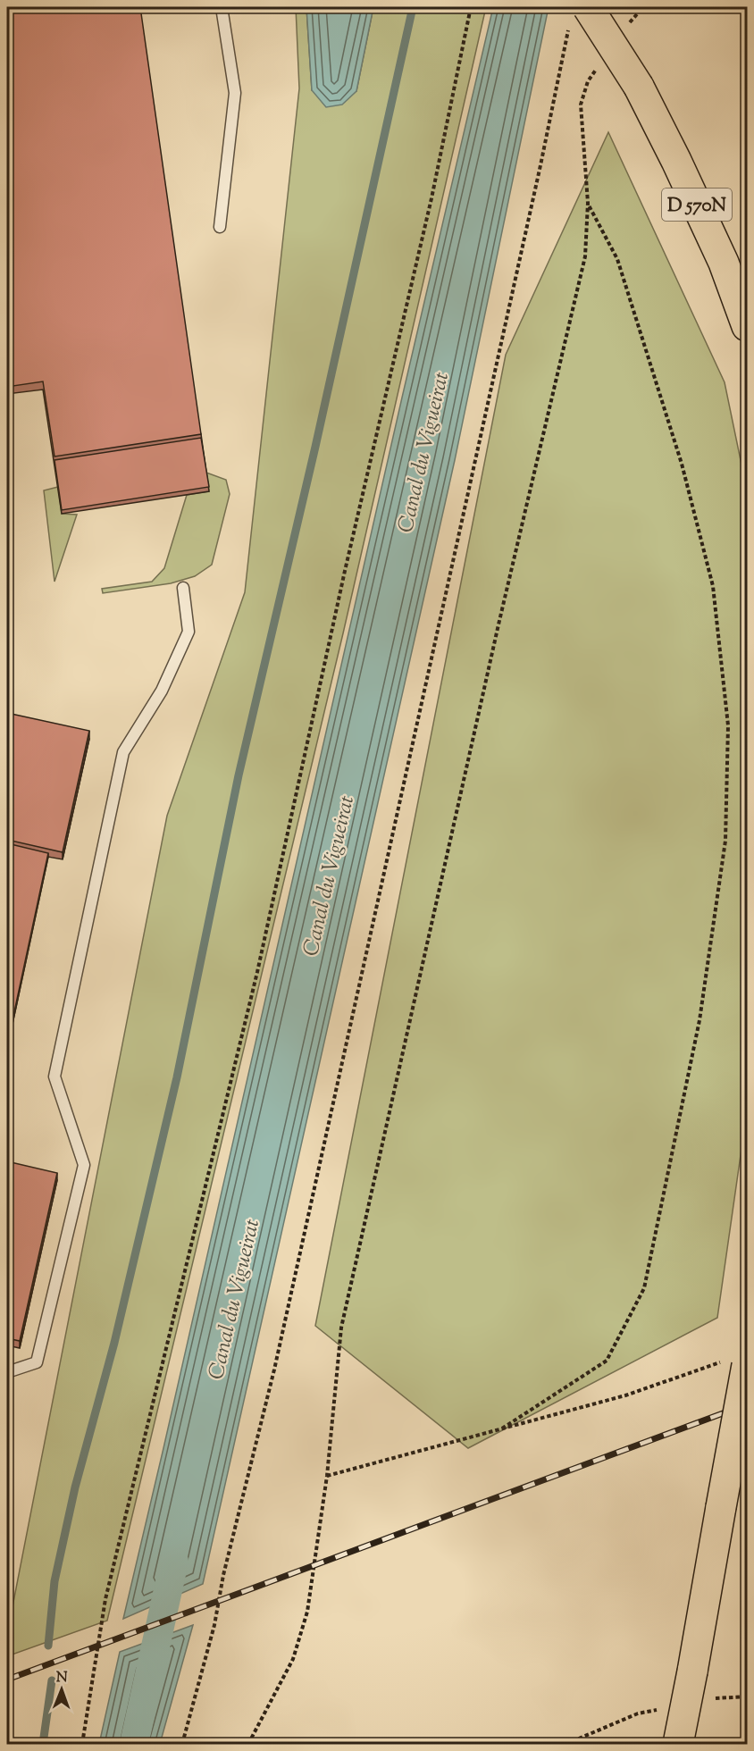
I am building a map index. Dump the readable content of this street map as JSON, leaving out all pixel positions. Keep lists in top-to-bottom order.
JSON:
{
  "streets": {
    "main road": ["D 570N"]
  },
  "water": ["Canal du Vigueirat"],
  "north": "top"
}
